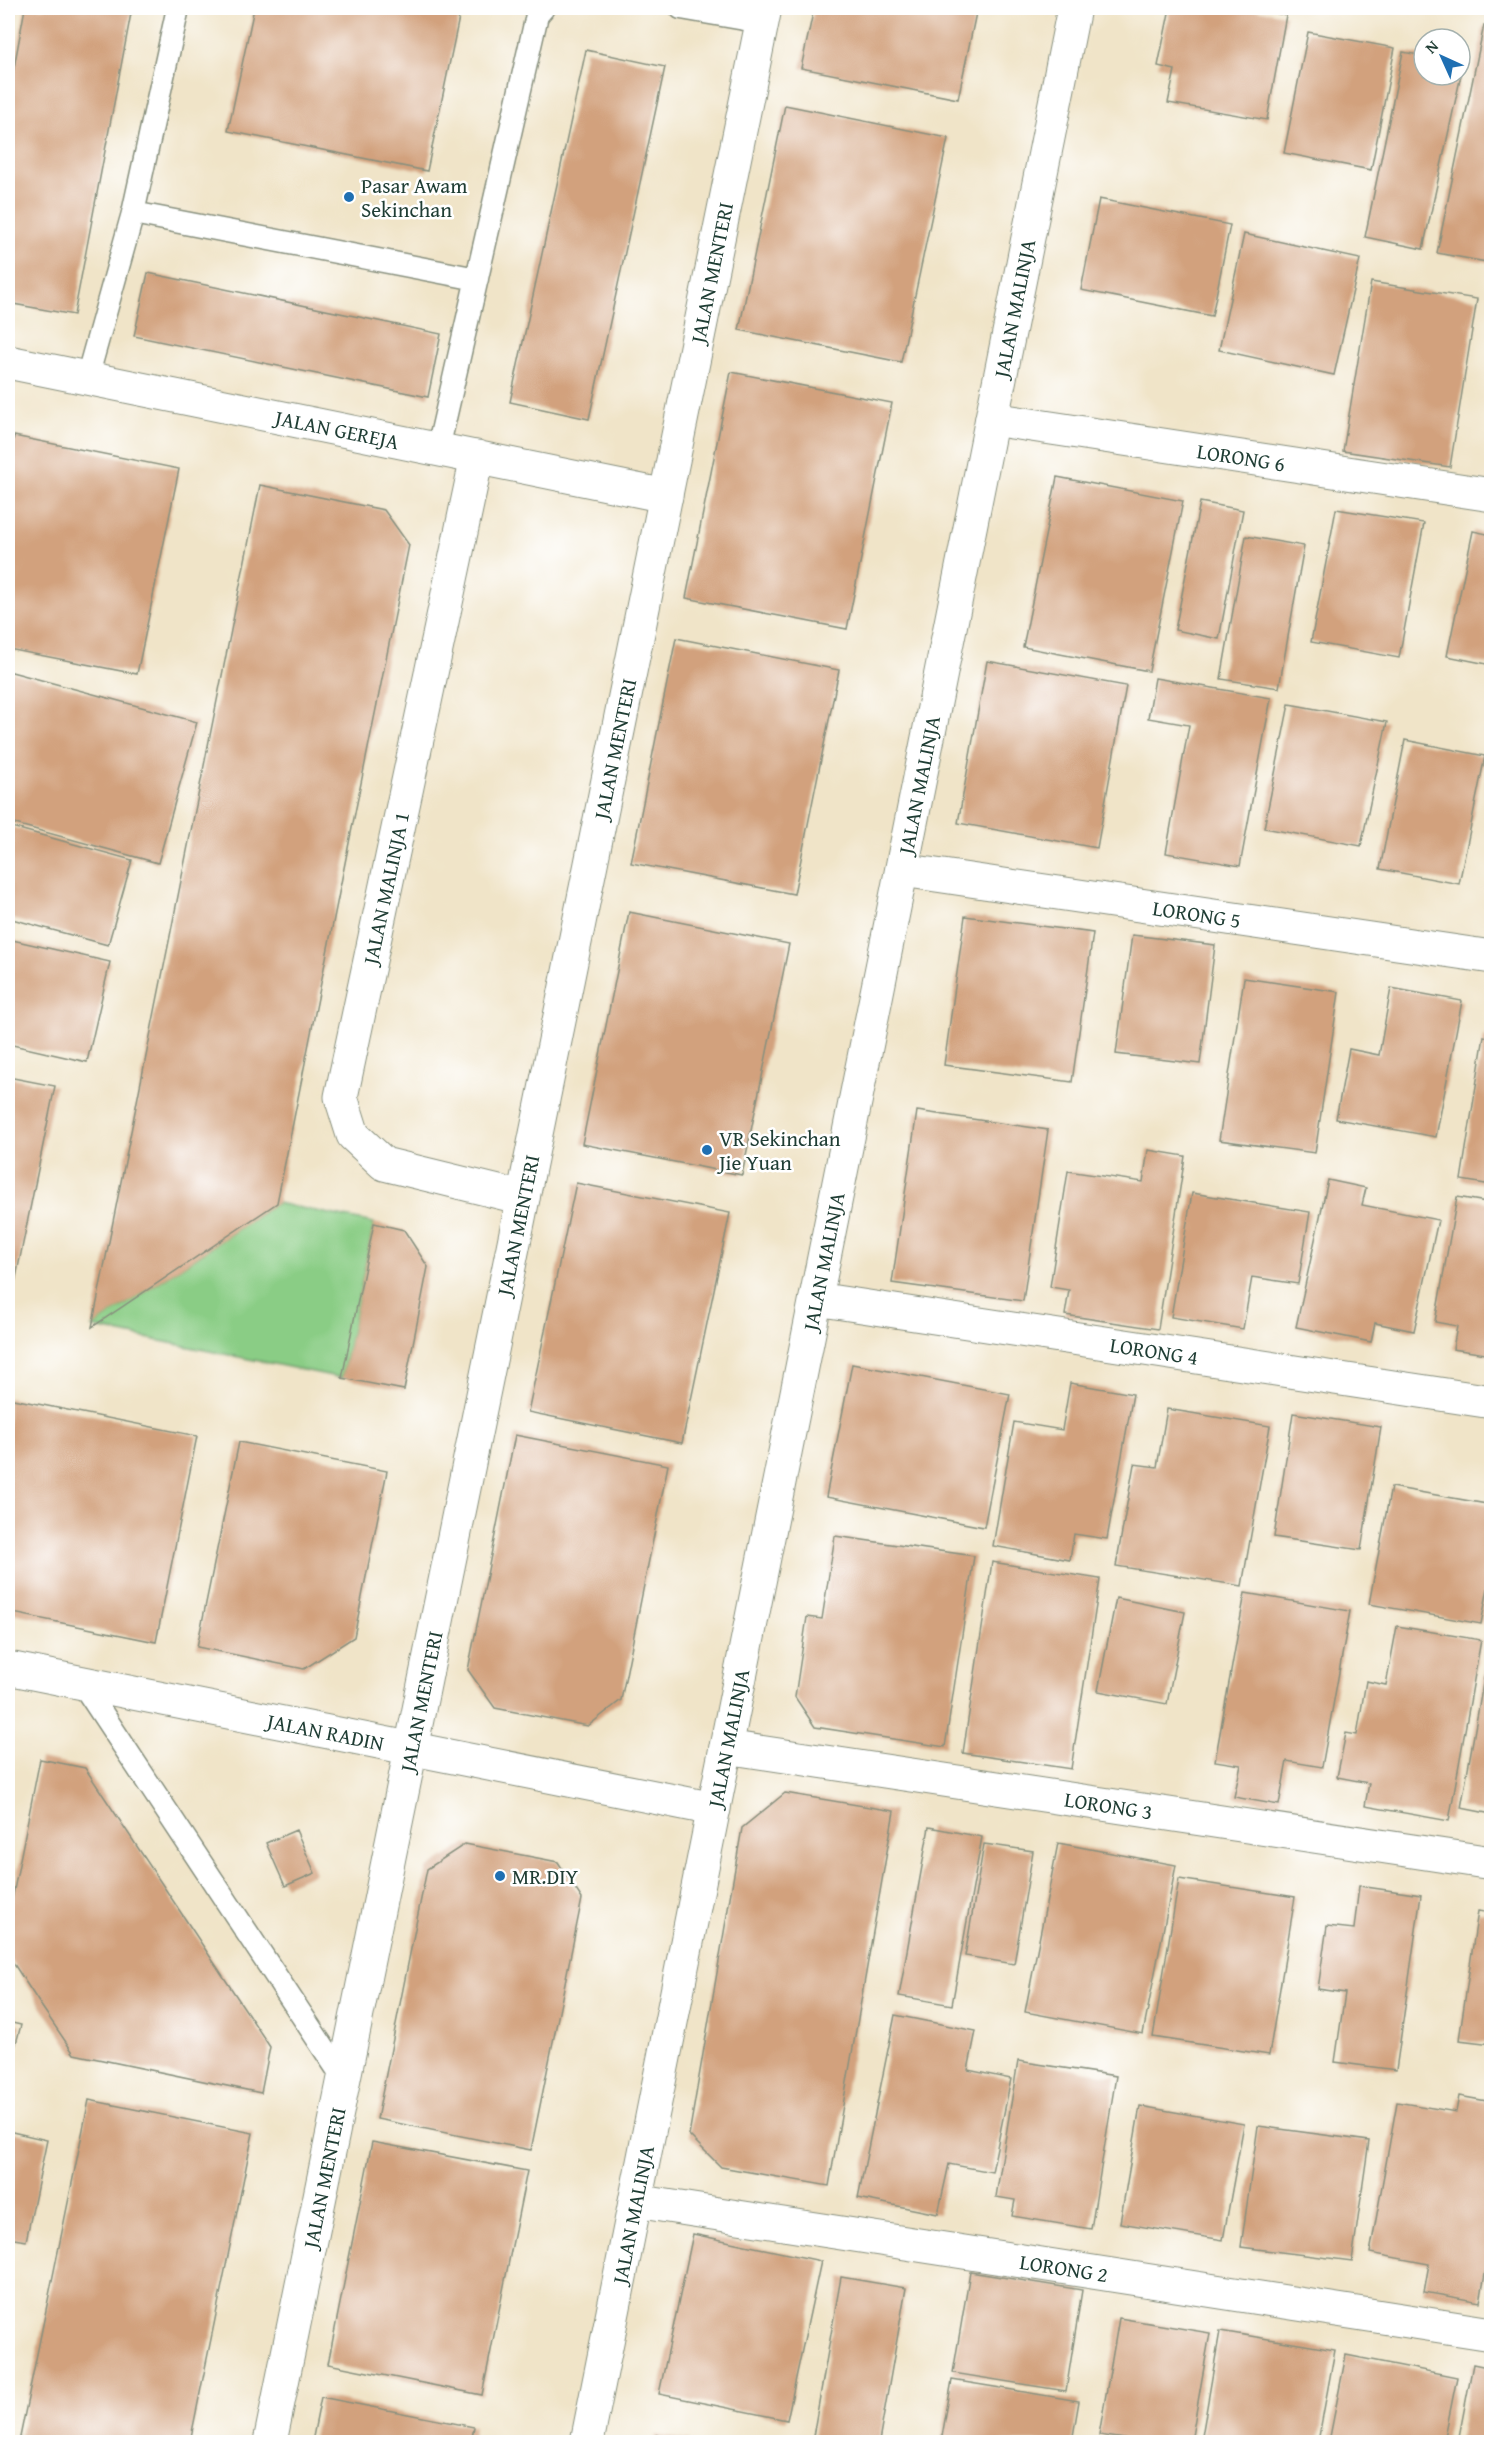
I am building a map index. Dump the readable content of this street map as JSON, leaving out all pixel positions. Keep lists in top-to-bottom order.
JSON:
{
  "streets": {
    "street": [
      "JALAN MENTERI",
      "JALAN MALINJA",
      "JALAN GEREJA",
      "LORONG 6",
      "JALAN MALINJA 1",
      "LORONG 5",
      "LORONG 4",
      "JALAN RADIN",
      "LORONG 3",
      "LORONG 2"
    ]
  },
  "crossings": [
    ["JALAN MENTERI", "JALAN GEREJA"],
    ["JALAN MENTERI", "JALAN MALINJA 1"],
    ["JALAN MENTERI", "JALAN RADIN"],
    ["JALAN MALINJA", "LORONG 6"],
    ["JALAN MALINJA", "LORONG 5"],
    ["JALAN MALINJA", "LORONG 4"],
    ["JALAN MALINJA", "JALAN RADIN"],
    ["JALAN MALINJA", "LORONG 3"],
    ["JALAN MALINJA", "LORONG 2"],
    ["JALAN GEREJA", "JALAN MALINJA 1"]
  ],
  "places": ["Pasar Awam Sekinchan", "VR Sekinchan Jie Yuan", "MR.DIY"],
  "north": "top left"
}
